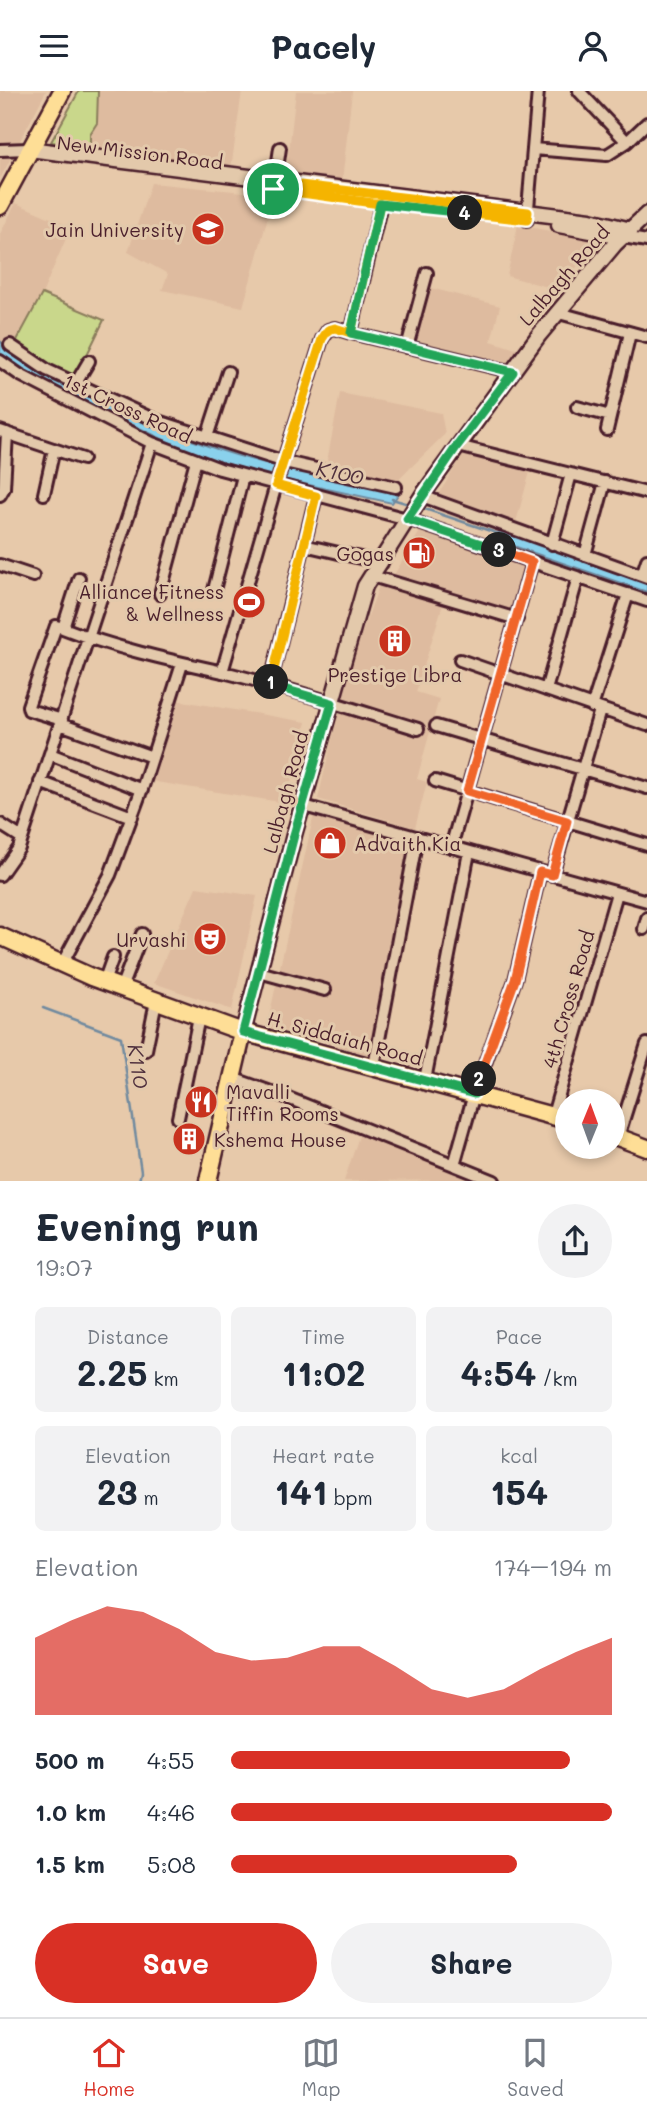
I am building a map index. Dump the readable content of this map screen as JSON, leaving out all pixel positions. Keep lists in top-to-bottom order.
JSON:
{
  "streets": {
    "main road": ["New Mission Road", "Lalbagh Road", "H. Siddaiah Road"],
    "street": ["1st Cross Road", "4th Cross Road"]
  },
  "crossings": [
    ["New Mission Road", "Lalbagh Road"],
    ["Lalbagh Road", "1st Cross Road"],
    ["Lalbagh Road", "H. Siddaiah Road"]
  ],
  "water": ["K100", "K110"],
  "places": {
    "school or university": ["Jain University"],
    "fuel station": ["Gogas"],
    "sports": ["Alliance Fitness & Wellness"],
    "building": ["Prestige Libra", "Kshema House"],
    "shop": ["Advaith Kia"],
    "theatre": ["Urvashi"],
    "restaurant": ["Mavalli Tiffin Rooms"]
  },
  "north": "top",
  "page": {
    "header": "Pacely",
    "pins": [
      "4",
      "3",
      "1",
      "2"
    ],
    "heading": ["Evening run", "19:07"],
    "stats": [
      ["Distance", "2.25 km"],
      ["Time", "11:02"],
      ["Pace", "4:54 /km"],
      ["Elevation", "23 m"],
      ["Heart rate", "141 bpm"],
      ["kcal", "154"]
    ],
    "chart": ["Elevation", "174–194 m"],
    "list": [
      {
        "name": "500 m",
        "note": "4:55"
      },
      {
        "name": "1.0 km",
        "note": "4:46"
      },
      {
        "name": "1.5 km",
        "note": "5:08"
      }
    ],
    "buttons": ["Save", "Share"],
    "tabs": ["Home", "Map", "Saved"]
  }
}
